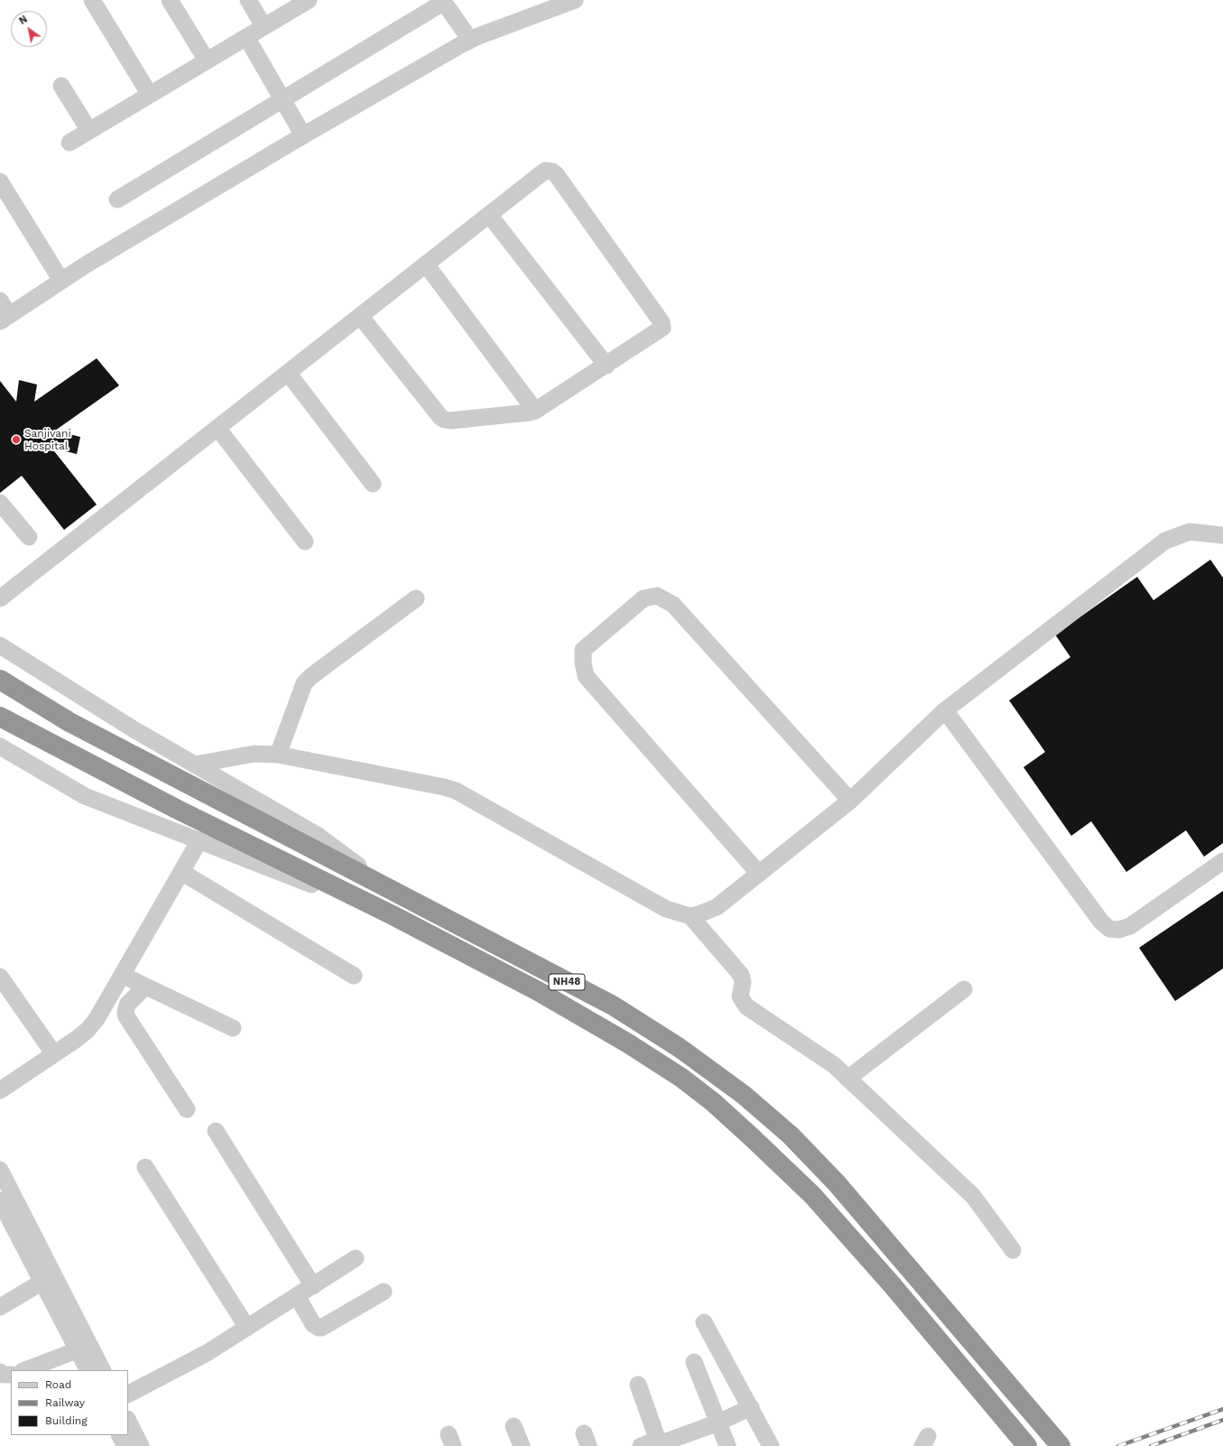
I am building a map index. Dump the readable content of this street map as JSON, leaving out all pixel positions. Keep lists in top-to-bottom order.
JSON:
{
  "streets": {
    "highway": ["NH48"]
  },
  "places": ["Sanjivani Hospital"],
  "legend": ["Road", "Railway", "Building"],
  "north": "top left"
}
